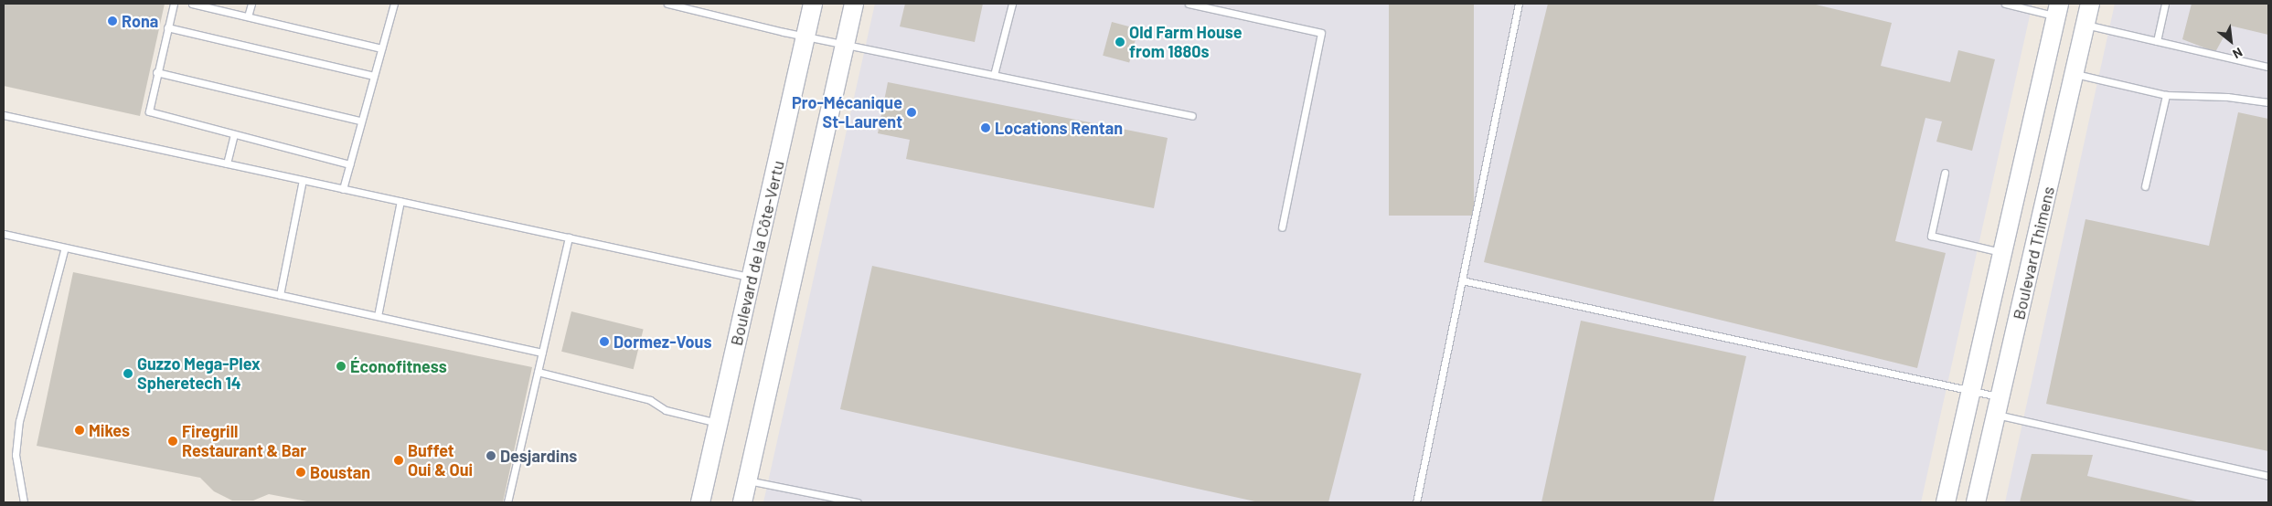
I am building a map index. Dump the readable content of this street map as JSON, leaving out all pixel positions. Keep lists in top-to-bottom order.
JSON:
{
  "streets": {
    "street": ["Boulevard de la Côte-Vertu", "Boulevard Thimens"]
  },
  "places": [
    "Rona",
    "Old Farm House from 1880s",
    "Pro-Mécanique St-Laurent",
    "Locations Rentan",
    "Dormez-Vous",
    "Éconofitness",
    "Guzzo Mega-Plex Spheretech 14",
    "Mikes",
    "Firegrill Restaurant & Bar",
    "Desjardins",
    "Buffet Oui & Oui",
    "Boustan"
  ],
  "north": "bottom right"
}
